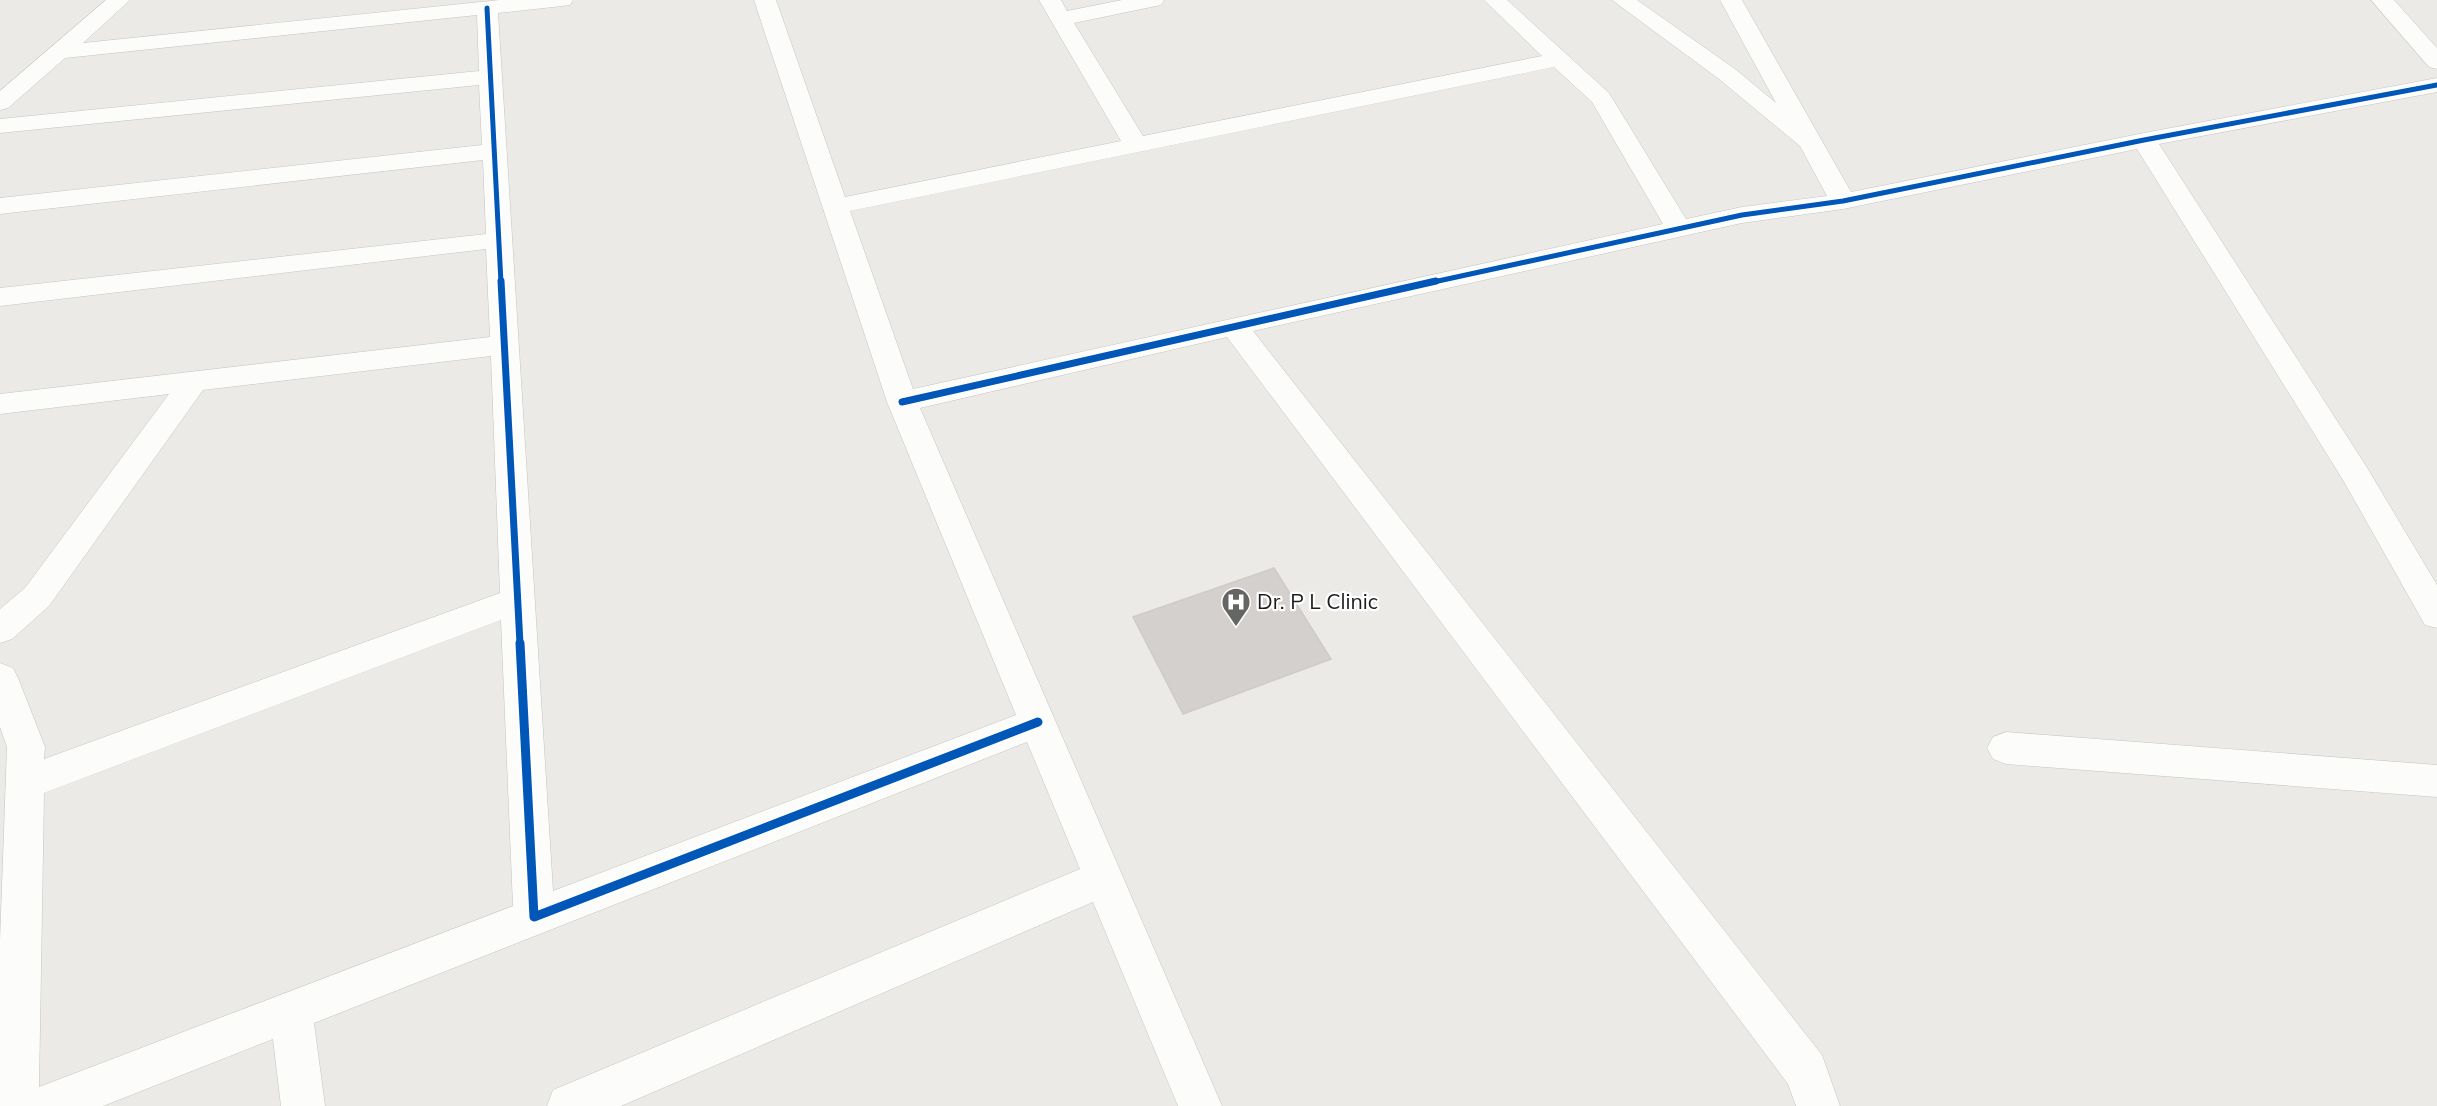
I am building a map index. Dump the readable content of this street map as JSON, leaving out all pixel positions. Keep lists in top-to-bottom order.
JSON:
{
  "places": {
    "hospital": ["Dr. P L Clinic"]
  }
}
